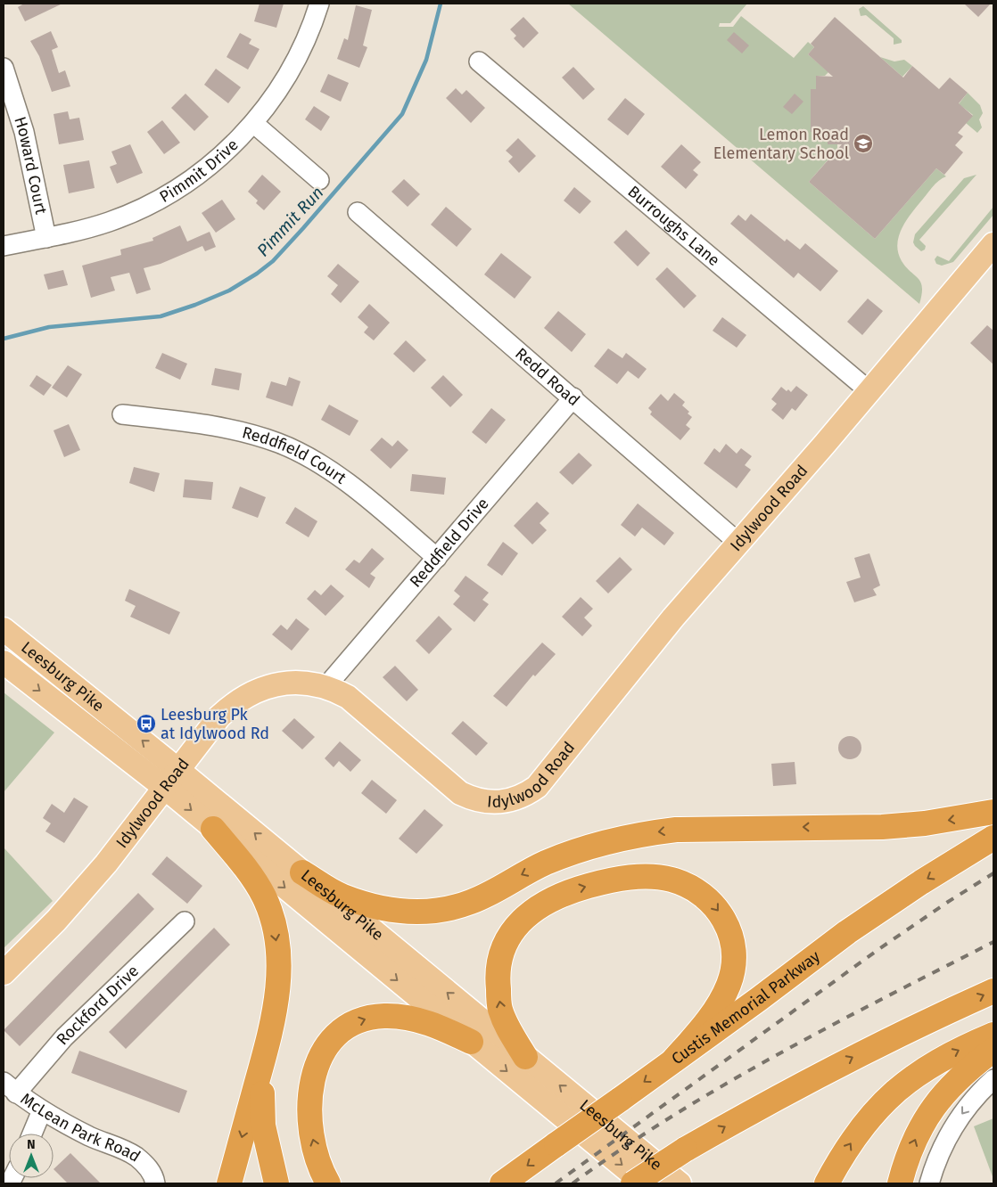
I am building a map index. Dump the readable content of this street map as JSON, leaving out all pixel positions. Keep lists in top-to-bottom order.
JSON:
{
  "streets": {
    "highway": ["Custis Memorial Parkway"],
    "main road": ["Idylwood Road", "Leesburg Pike"],
    "street": [
      "Howard Court",
      "Pimmit Drive",
      "Burroughs Lane",
      "Redd Road",
      "Reddfield Court",
      "Reddfield Drive",
      "Rockford Drive",
      "McLean Park Road"
    ]
  },
  "crossings": [
    ["Howard Court", "Pimmit Drive"],
    ["Burroughs Lane", "Idylwood Road"],
    ["Redd Road", "Idylwood Road"],
    ["Redd Road", "Reddfield Drive"],
    ["Reddfield Court", "Reddfield Drive"],
    ["Idylwood Road", "Reddfield Drive"],
    ["Idylwood Road", "Leesburg Pike"],
    ["Rockford Drive", "McLean Park Road"]
  ],
  "water": ["Pimmit Run"],
  "places": {
    "school or university": ["Lemon Road Elementary School"],
    "bus stop": ["Leesburg Pk at Idylwood Rd"]
  },
  "north": "top"
}
